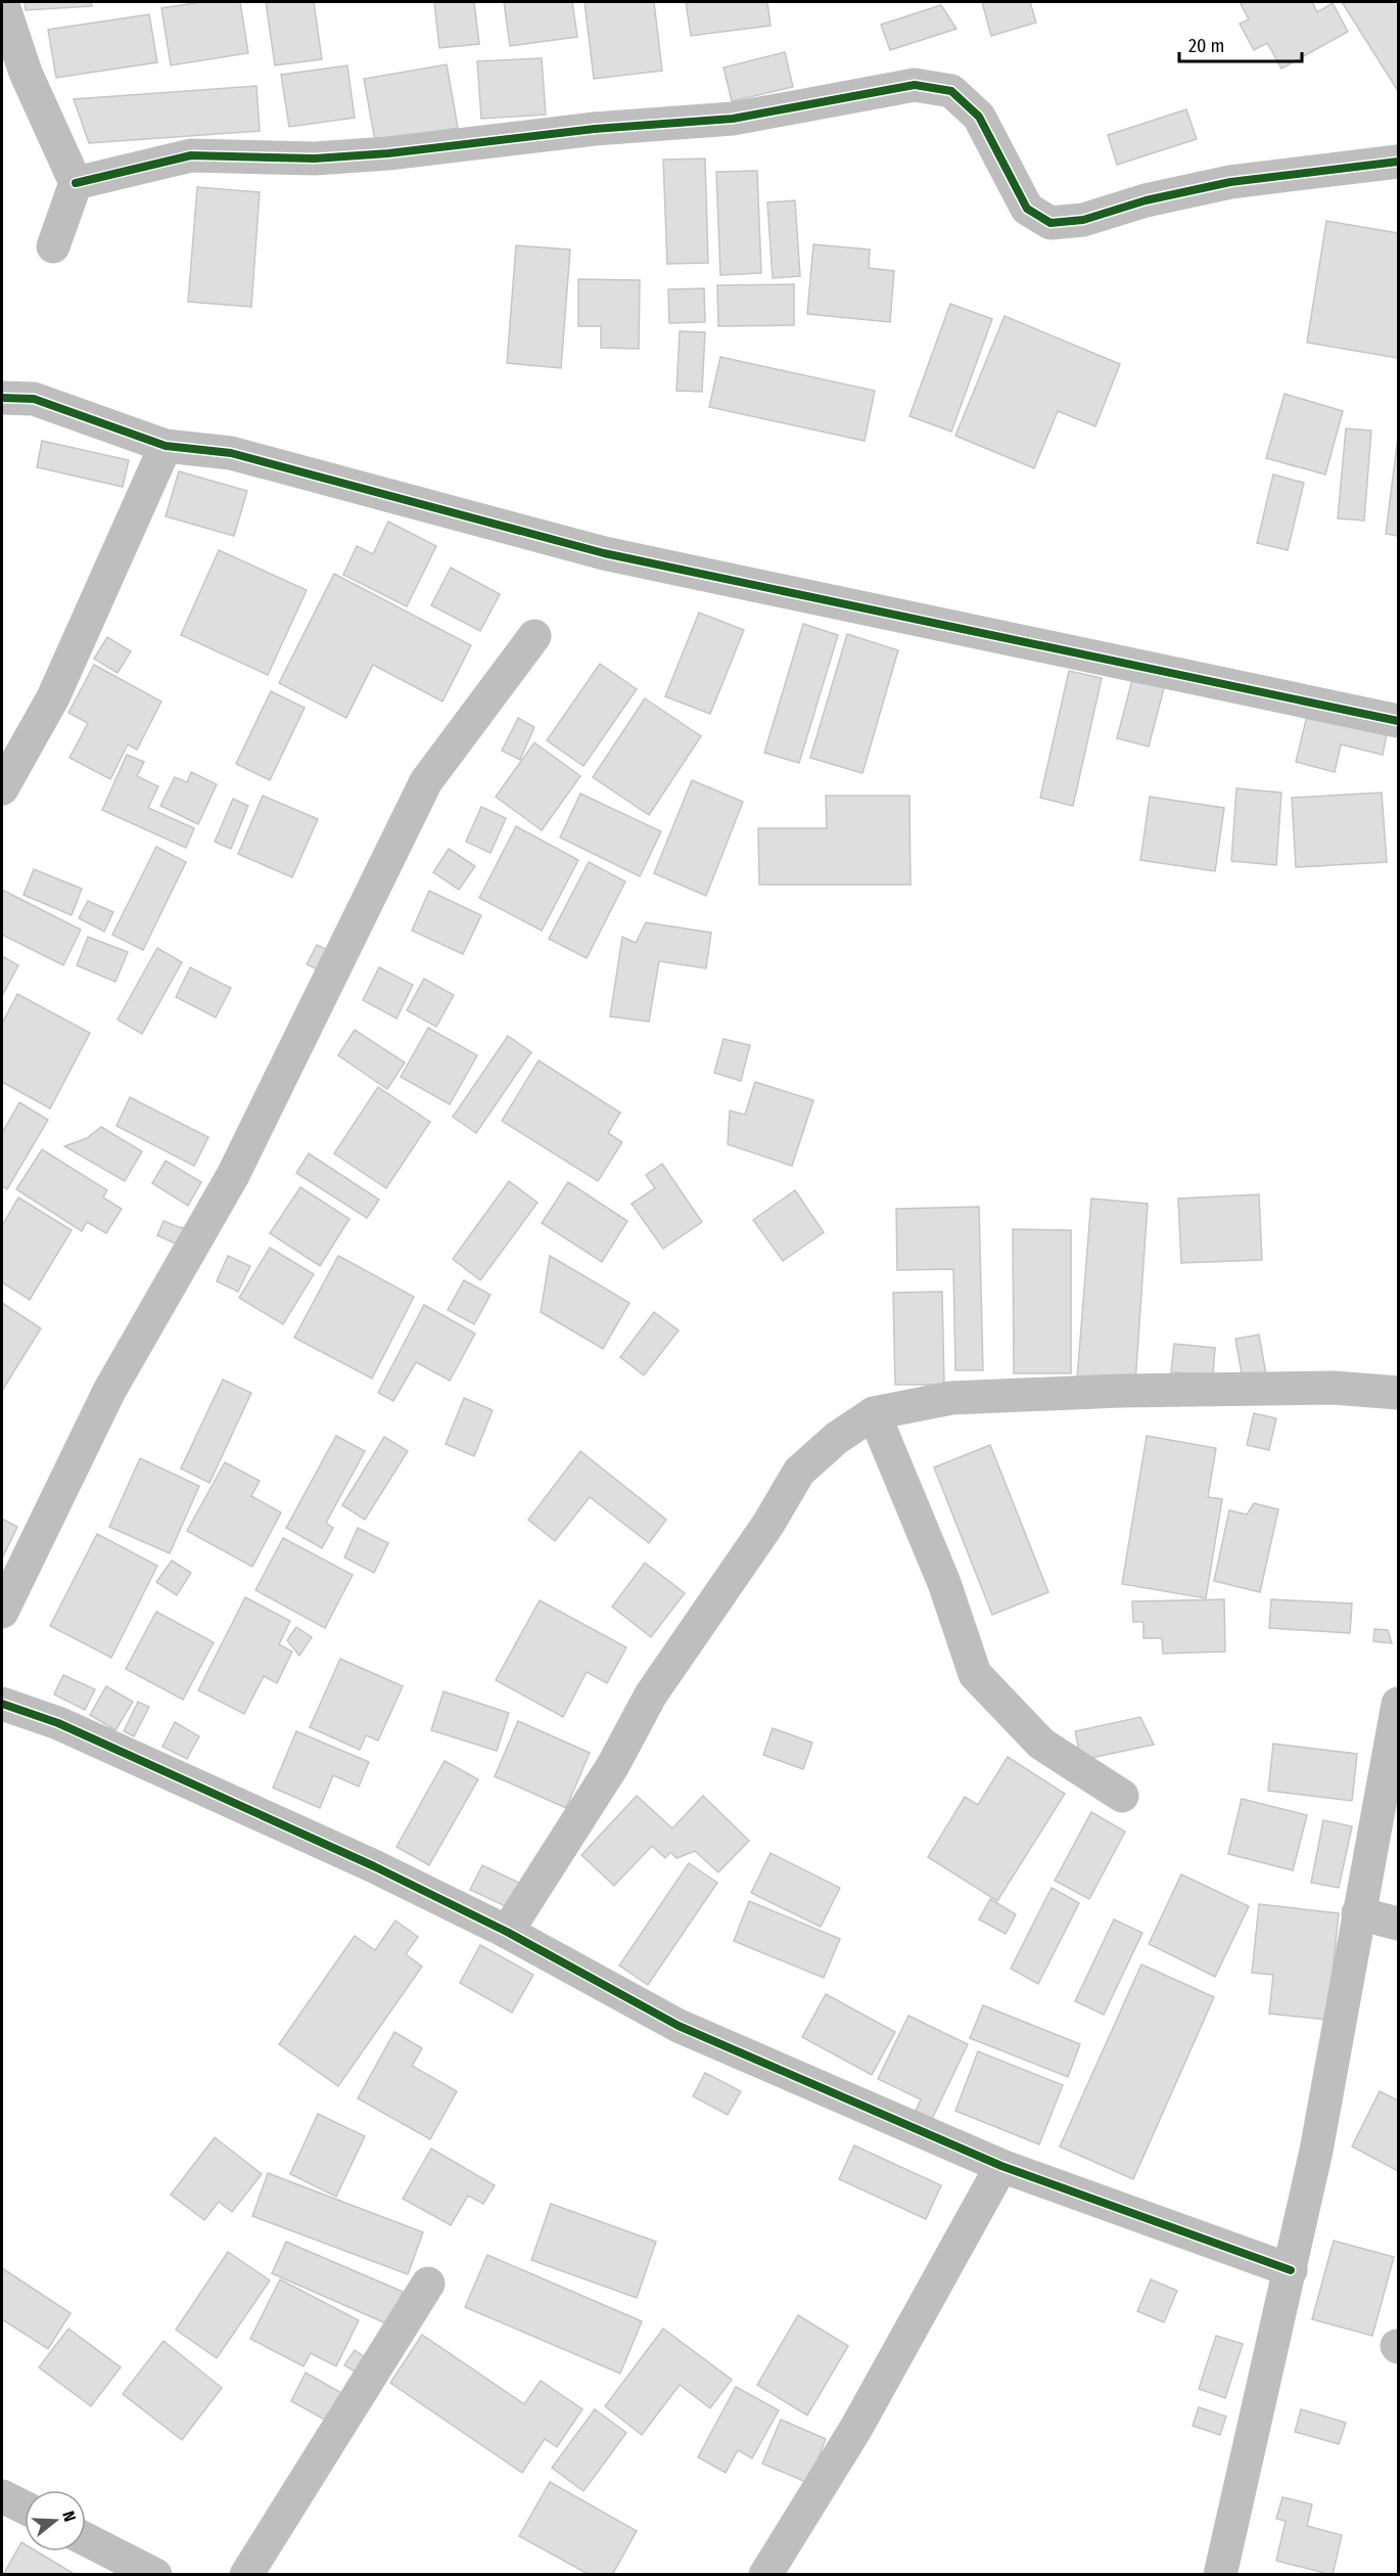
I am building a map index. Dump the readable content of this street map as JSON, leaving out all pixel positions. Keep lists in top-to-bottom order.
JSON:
{
  "scale_bar": "20 m",
  "north": "right"
}
